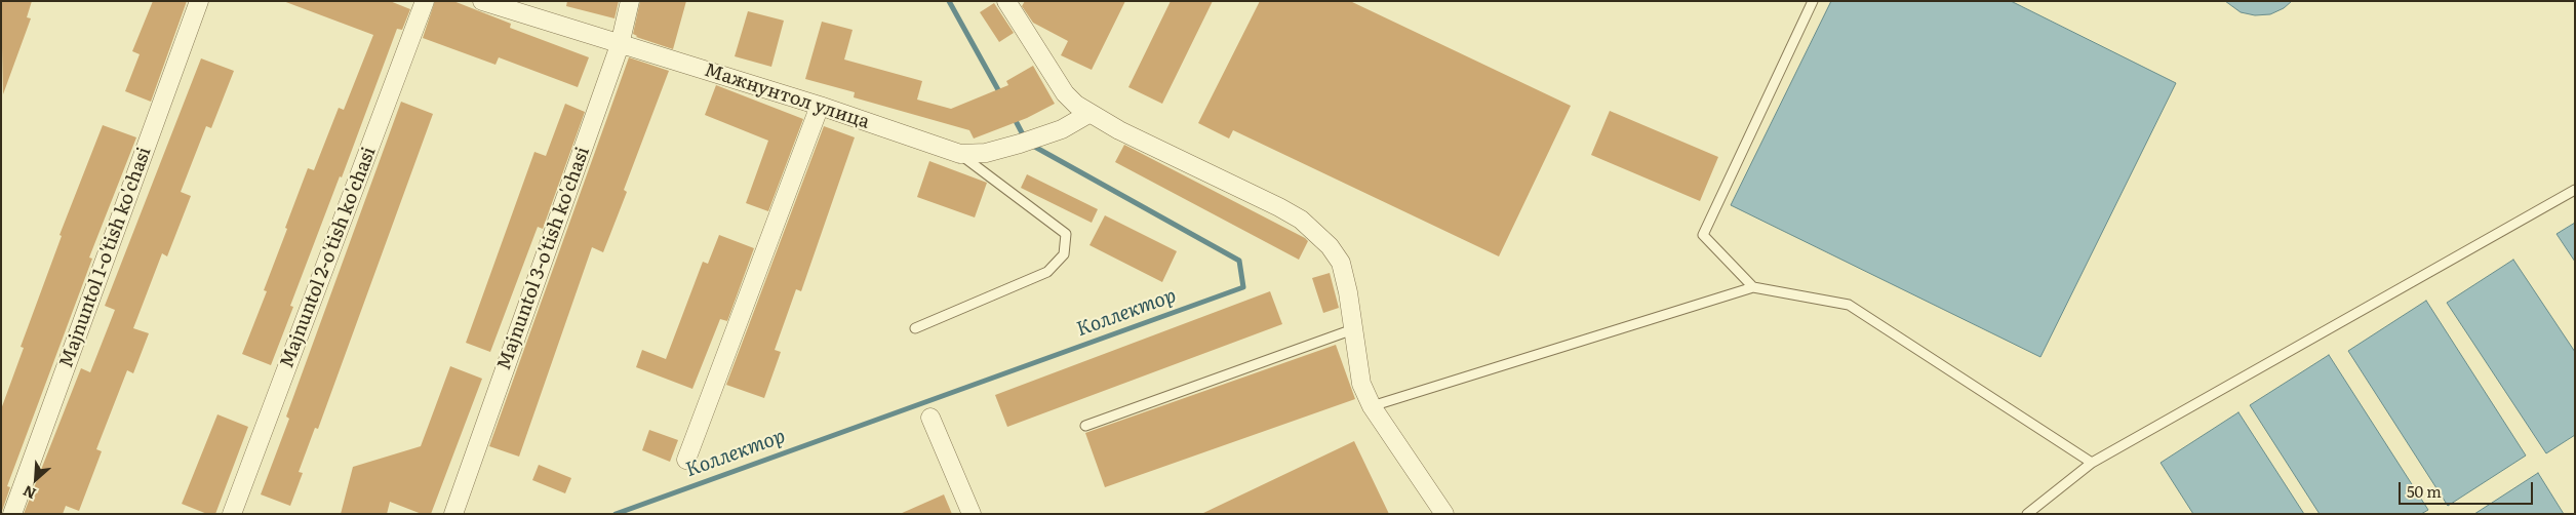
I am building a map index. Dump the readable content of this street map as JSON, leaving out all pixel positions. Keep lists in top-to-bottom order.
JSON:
{
  "streets": {
    "street": [
      "Мажнунтол улица",
      "Majnuntol 1-o'tish ko'chasi",
      "Majnuntol 2-o'tish ko'chasi",
      "Majnuntol 3-o'tish ko'chasi"
    ]
  },
  "crossings": [
    ["Мажнунтол улица", "Majnuntol 3-o'tish ko'chasi"]
  ],
  "water": ["Коллектор"],
  "scale_bar": "50 m",
  "north": "bottom left"
}
